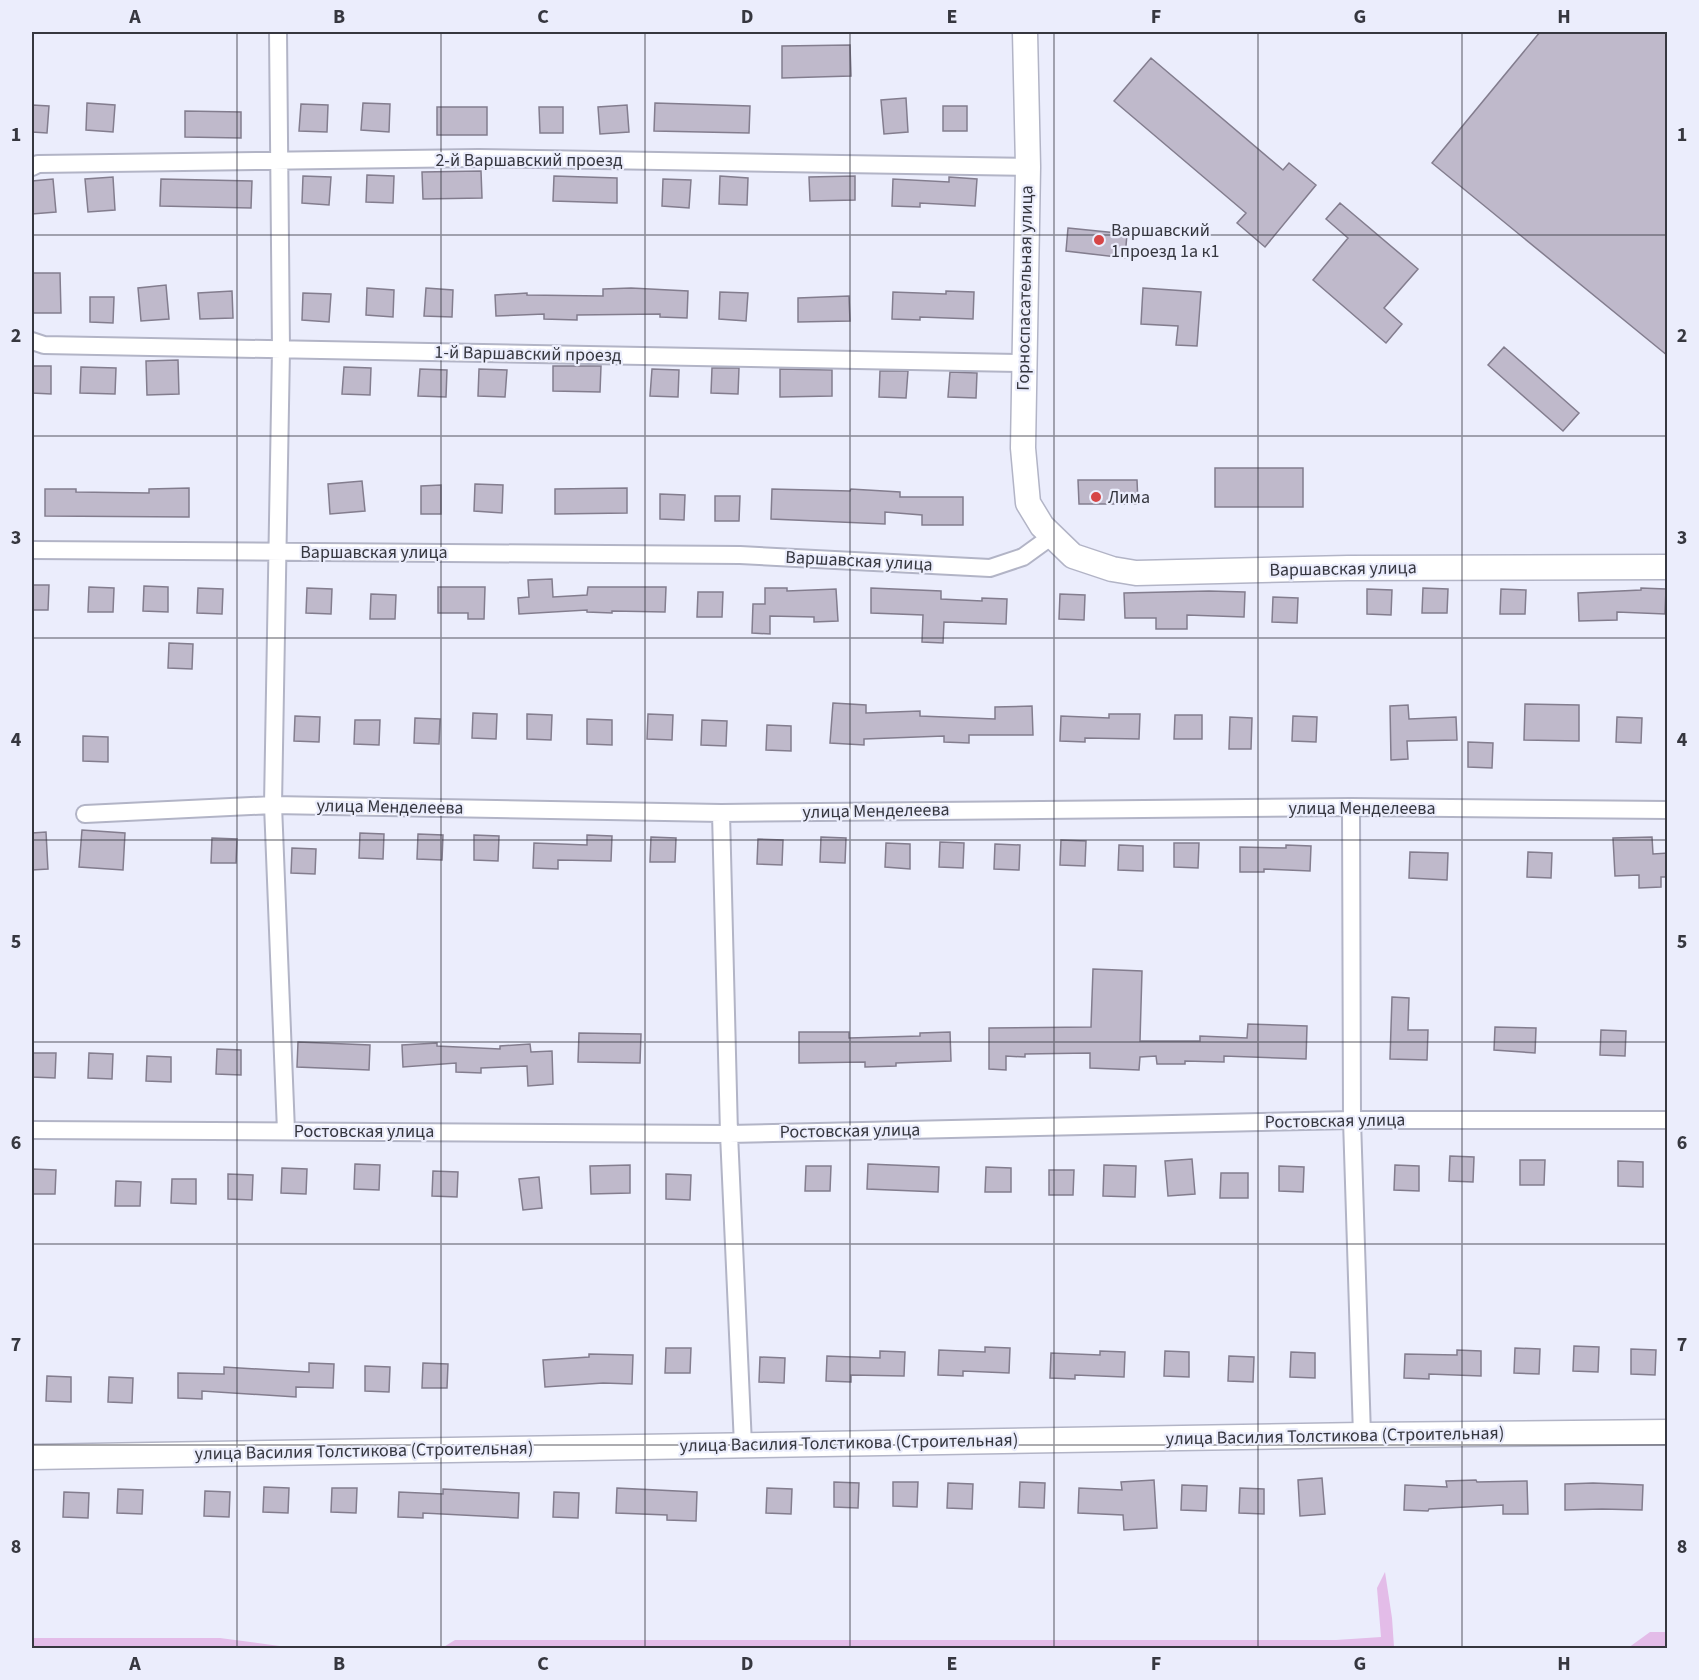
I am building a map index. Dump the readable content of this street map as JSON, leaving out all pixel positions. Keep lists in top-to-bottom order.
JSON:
{
  "streets": {
    "main road": ["Горноспасательная улица", "Варшавская улица", "улица Василия Толстикова (Строительная)"],
    "street": [
      "2-й Варшавский проезд",
      "1-й Варшавский проезд",
      "улица Менделеева",
      "Ростовская улица"
    ]
  },
  "crossings": [
    ["2-й Варшавский проезд", "Горноспасательная улица"],
    ["Горноспасательная улица", "1-й Варшавский проезд"],
    ["Горноспасательная улица", "Варшавская улица"]
  ],
  "places": ["Варшавский 1проезд 1а к1", "Лима"],
  "grid": {
    "columns": [
      "A",
      "B",
      "C",
      "D",
      "E",
      "F",
      "G",
      "H"
    ],
    "rows": [
      "1",
      "2",
      "3",
      "4",
      "5",
      "6",
      "7",
      "8"
    ]
  }
}
